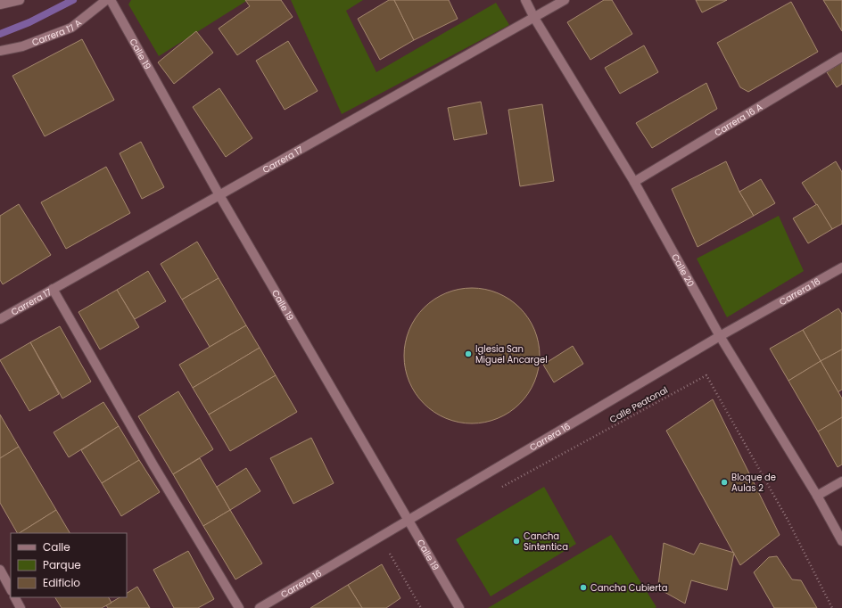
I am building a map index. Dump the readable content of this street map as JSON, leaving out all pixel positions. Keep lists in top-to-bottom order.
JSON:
{
  "streets": {
    "street": [
      "Carrera 17 A",
      "Calle 19",
      "Carrera 16 A",
      "Carrera 17",
      "Calle 20",
      "Carrera 16"
    ],
    "path": ["Calle Peatonal"]
  },
  "crossings": [
    ["Calle 19", "Carrera 17"],
    ["Calle 19", "Carrera 16"],
    ["Carrera 16 A", "Calle 20"],
    ["Carrera 17", "Calle 20"],
    ["Calle 20", "Carrera 16"]
  ],
  "places": [
    "Iglesia San Miguel Ancargel",
    "Bloque de Aulas 2",
    "Cancha Sintentica",
    "Cancha Cubierta"
  ],
  "legend": ["Calle", "Parque", "Edificio"]
}
